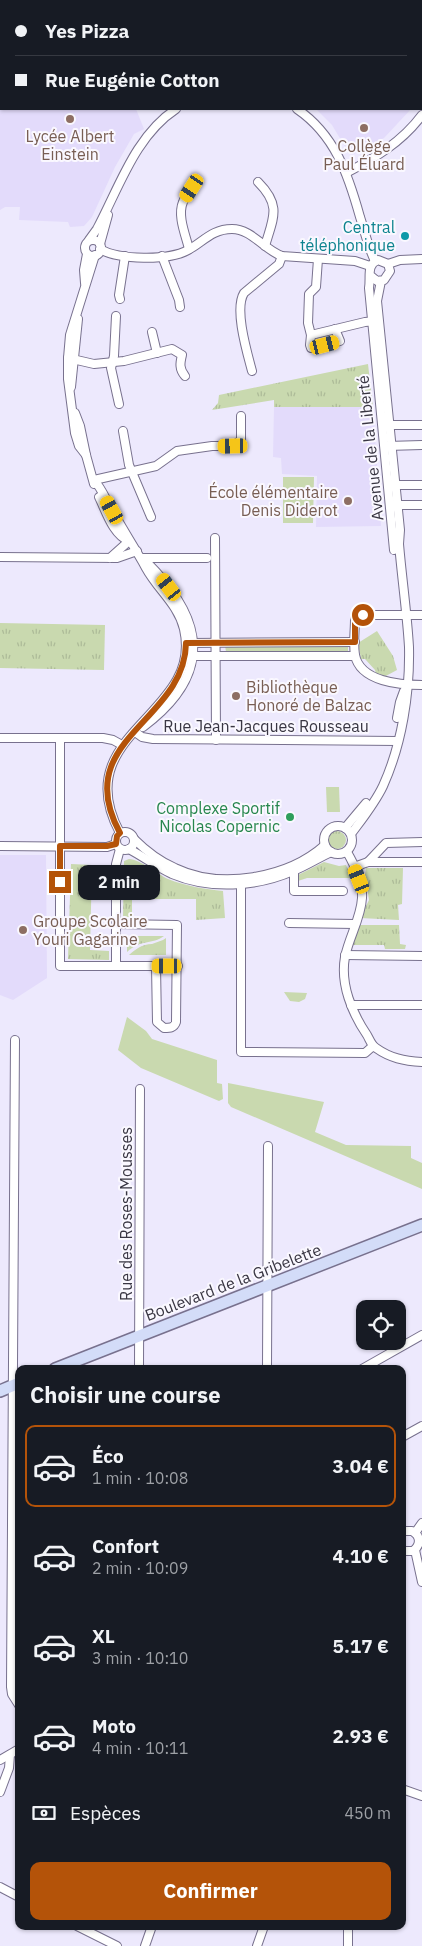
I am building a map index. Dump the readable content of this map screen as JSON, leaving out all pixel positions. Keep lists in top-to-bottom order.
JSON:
{
  "streets": {
    "main road": ["Boulevard de la Gribelette"],
    "street": ["Avenue de la Liberté", "Rue Jean-Jacques Rousseau", "Rue des Roses-Mousses"]
  },
  "crossings": [
    ["Avenue de la Liberté", "Rue Jean-Jacques Rousseau"],
    ["Rue des Roses-Mousses", "Boulevard de la Gribelette"]
  ],
  "places": [
    "Lycée Albert Einstein",
    "Collège Paul Éluard",
    "Central téléphonique",
    "École élémentaire Denis Diderot",
    "Bibliothèque Honoré de Balzac",
    "Complexe Sportif Nicolas Copernic",
    "Groupe Scolaire Youri Gagarine"
  ],
  "page": {
    "banner": ["Yes Pizza", "Rue Eugénie Cotton"],
    "bubble": "2 min",
    "heading": "Choisir une course",
    "list": [
      {
        "name": "Éco",
        "note": "1 min · 10:08",
        "value": "3.04 €"
      },
      {
        "name": "Confort",
        "note": "2 min · 10:09",
        "value": "4.10 €"
      },
      {
        "name": "XL",
        "note": "3 min · 10:10",
        "value": "5.17 €"
      },
      {
        "name": "Moto",
        "note": "4 min · 10:11",
        "value": "2.93 €"
      }
    ],
    "pay": ["Espèces", "450 m"],
    "buttons": "Confirmer"
  }
}
